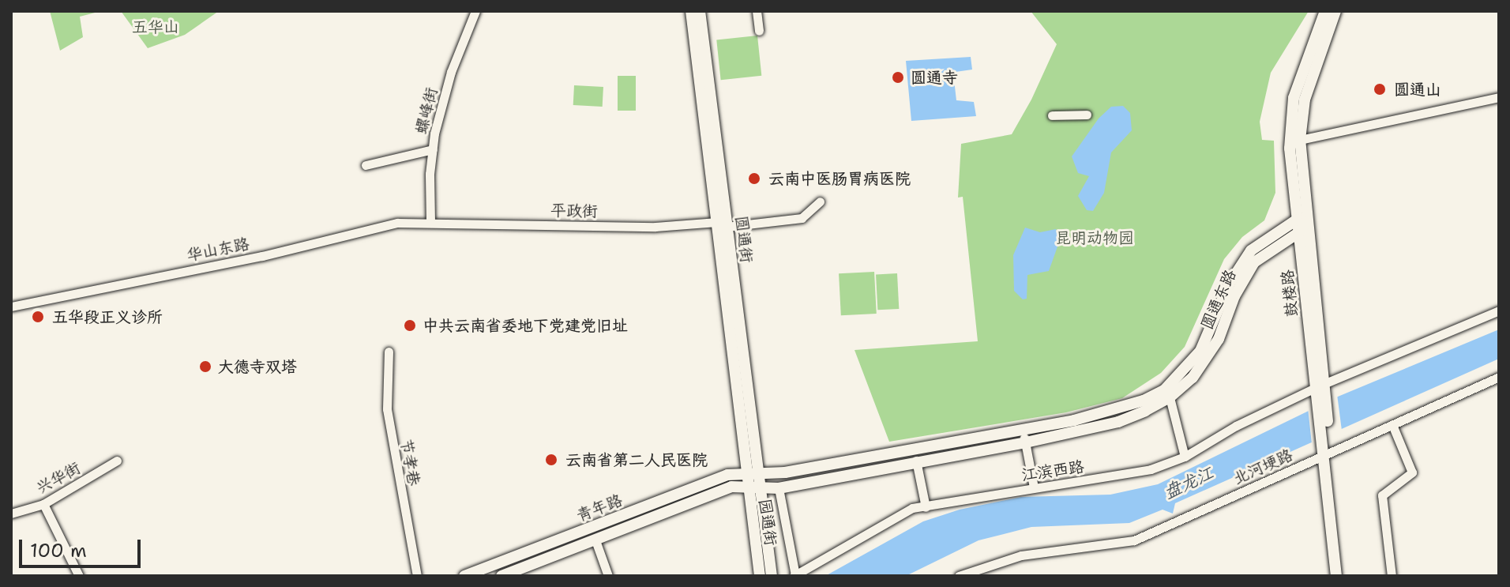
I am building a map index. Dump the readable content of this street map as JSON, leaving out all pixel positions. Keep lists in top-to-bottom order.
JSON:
{
  "streets": {
    "main road": [
      "圆通街",
      "鼓楼路",
      "圆通东路",
      "青年路",
      "园通街"
    ],
    "street": [
      "螺峰街",
      "平政街",
      "华山东路",
      "节孝巷",
      "北河埂路",
      "江滨西路",
      "兴华街"
    ]
  },
  "crossings": [
    ["螺峰街", "平政街"],
    ["螺峰街", "华山东路"],
    ["平政街", "圆通街"],
    ["平政街", "华山东路"],
    ["圆通街", "圆通东路"],
    ["圆通街", "青年路"],
    ["圆通街", "园通街"],
    ["鼓楼路", "圆通东路"],
    ["鼓楼路", "北河埂路"],
    ["鼓楼路", "江滨西路"],
    ["圆通东路", "青年路"],
    ["圆通东路", "园通街"],
    ["青年路", "园通街"]
  ],
  "water": ["盘龙江"],
  "parks": ["五华山", "昆明动物园"],
  "places": [
    "圆通寺",
    "圆通山",
    "云南中医肠胃病医院",
    "五华段正义诊所",
    "中共云南省委地下党建党旧址",
    "大德寺双塔",
    "云南省第二人民医院"
  ],
  "scale_bar": "100 m"
}
